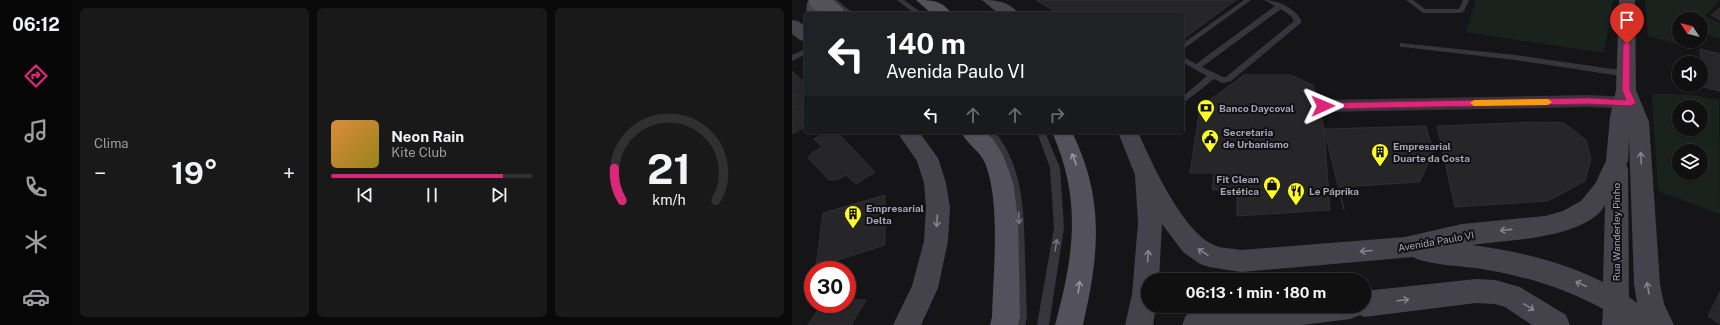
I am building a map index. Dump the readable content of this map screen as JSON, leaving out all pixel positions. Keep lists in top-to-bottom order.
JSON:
{
  "streets": {
    "main road": ["Rua Wanderley Pinho", "Avenida Paulo VI"]
  },
  "crossings": [
    ["Rua Wanderley Pinho", "Avenida Paulo VI"]
  ],
  "places": {
    "bank": ["Banco Daycoval"],
    "public building": ["Secretaria de Urbanismo"],
    "building": ["Empresarial Duarte da Costa", "Empresarial Delta"],
    "shop": ["Fit Clean Estética"],
    "restaurant": ["Le Páprika"]
  },
  "north": "top left",
  "page": {
    "tabs": "06:12",
    "tile": "Clima",
    "turn": ["140 m", "Avenida Paulo VI"],
    "song": ["Neon Rain", "Kite Club"],
    "heat": ["−", "19°", "+"],
    "limit": "30",
    "trip": "06:13 · 1 min · 180 m",
    "gauge": ["21", "km/h"]
  }
}
